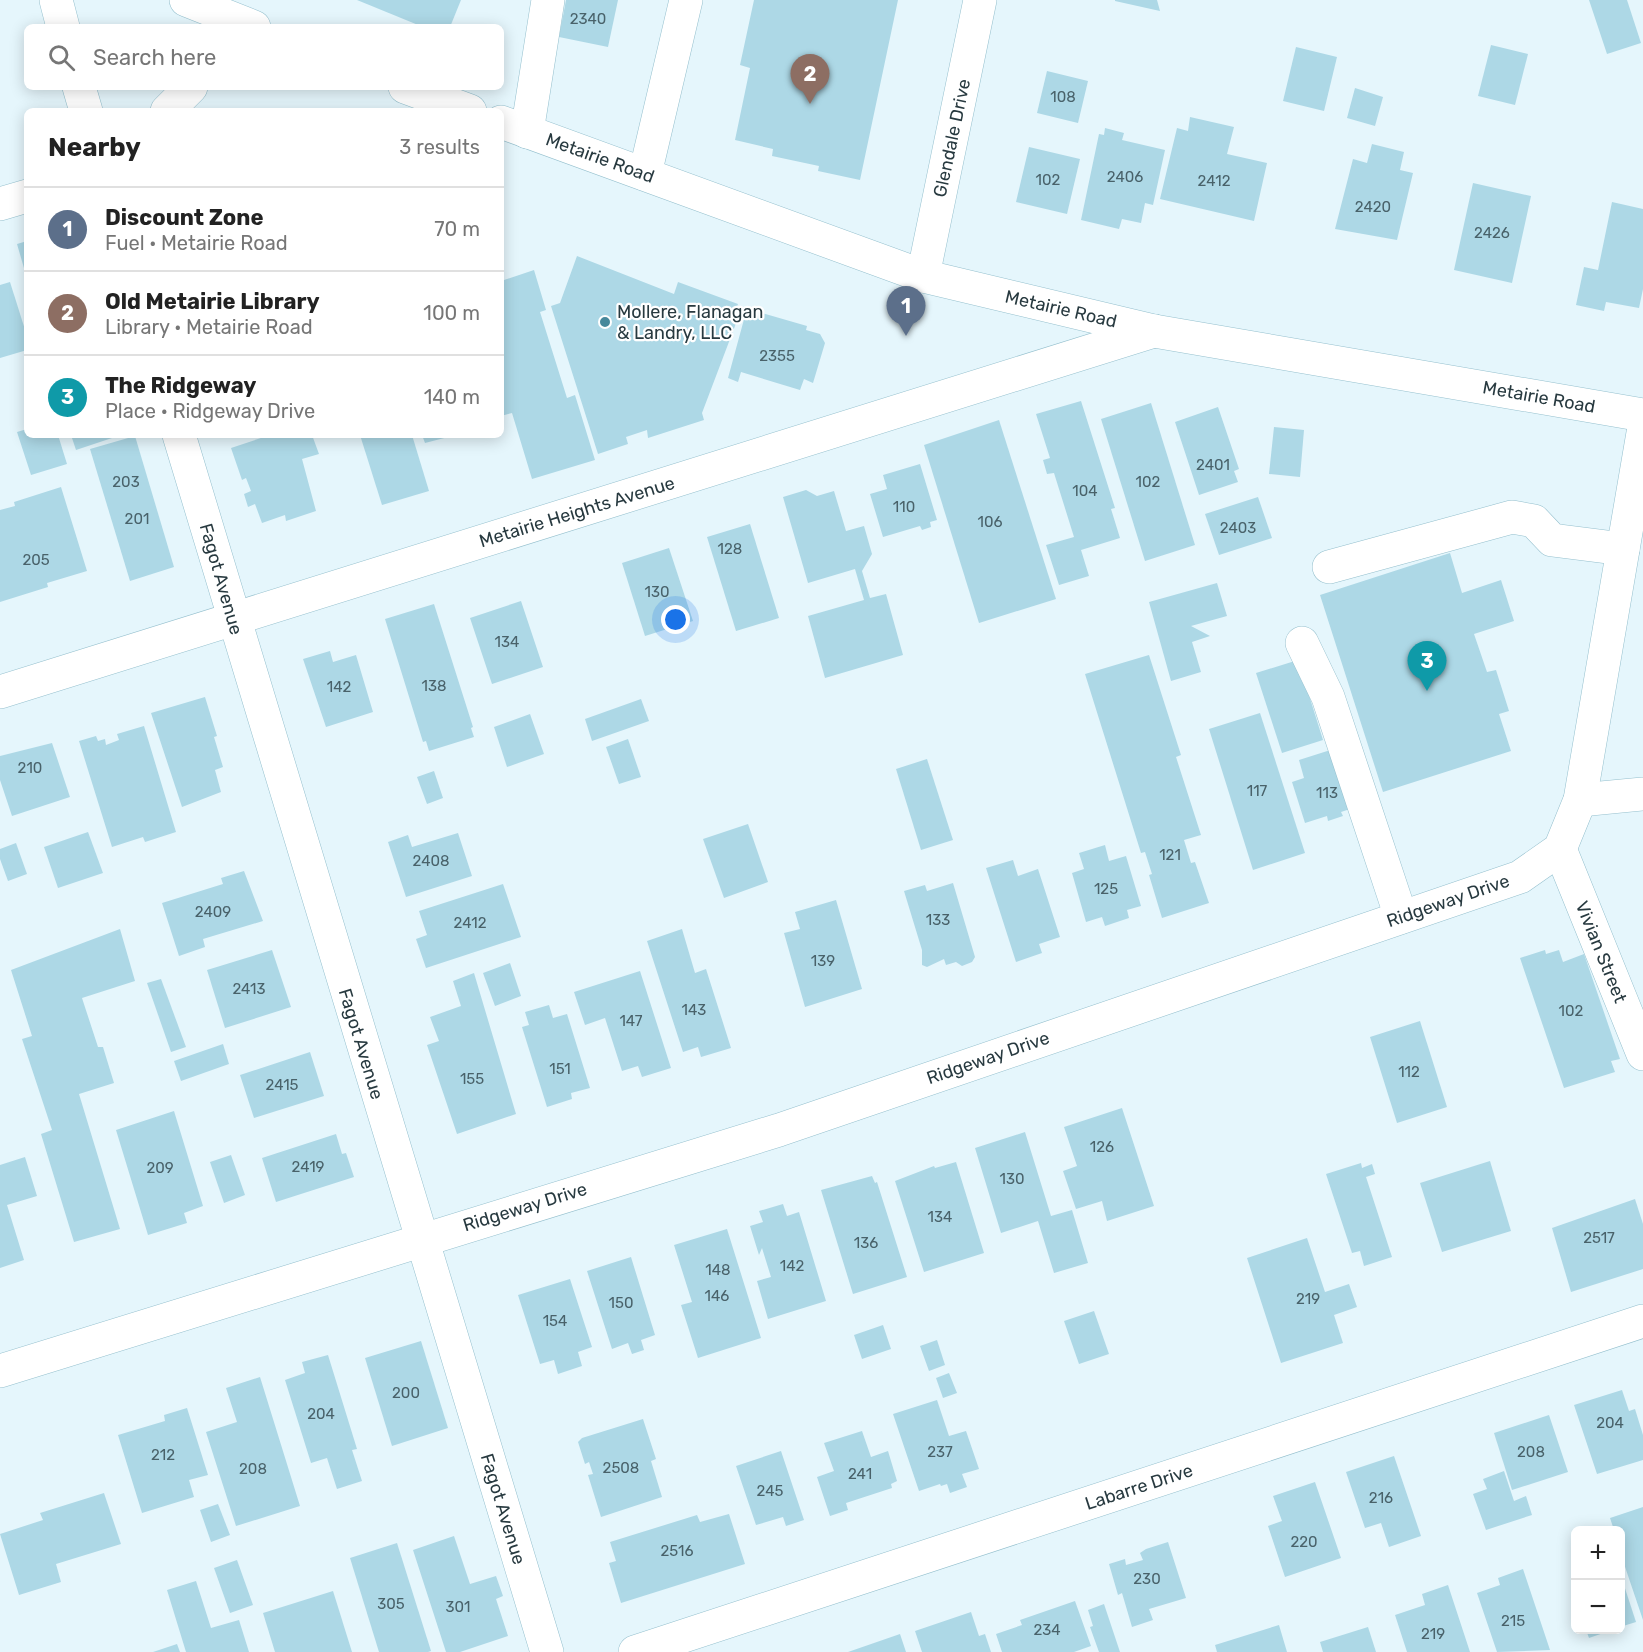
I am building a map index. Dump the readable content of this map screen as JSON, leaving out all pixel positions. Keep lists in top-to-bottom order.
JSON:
{
  "streets": {
    "street": [
      "Glendale Drive",
      "Metairie Road",
      "Metairie Heights Avenue",
      "Fagot Avenue",
      "Ridgeway Drive",
      "Vivian Street",
      "Labarre Drive"
    ]
  },
  "crossings": [
    ["Glendale Drive", "Metairie Road"],
    ["Metairie Road", "Metairie Heights Avenue"],
    ["Metairie Heights Avenue", "Fagot Avenue"],
    ["Fagot Avenue", "Ridgeway Drive"],
    ["Ridgeway Drive", "Vivian Street"]
  ],
  "places": ["Mollere, Flanagan & Landry, LLC"],
  "house_numbers": [
    "2340",
    "108",
    "2406",
    "102",
    "2412",
    "2420",
    "2426",
    "2355",
    "2401",
    "203",
    "102",
    "104",
    "110",
    "201",
    "106",
    "2403",
    "128",
    "205",
    "130",
    "134",
    "138",
    "142",
    "210",
    "117",
    "113",
    "121",
    "2408",
    "125",
    "2409",
    "133",
    "2412",
    "139",
    "2413",
    "143",
    "102",
    "147",
    "151",
    "112",
    "155",
    "2415",
    "126",
    "2419",
    "209",
    "130",
    "134",
    "2517",
    "136",
    "142",
    "148",
    "146",
    "219",
    "150",
    "154",
    "200",
    "204",
    "204",
    "237",
    "208",
    "212",
    "2508",
    "208",
    "241",
    "245",
    "216",
    "220",
    "2516",
    "230",
    "305",
    "301",
    "215",
    "234",
    "219"
  ],
  "page": {
    "search": "Search here",
    "pins": ["2", "1", "3"],
    "heading": ["Nearby", "3 results"],
    "list": [
      {
        "mark": "1",
        "name": "Discount Zone",
        "note": "Fuel · Metairie Road",
        "value": "70 m"
      },
      {
        "mark": "2",
        "name": "Old Metairie Library",
        "note": "Library · Metairie Road",
        "value": "100 m"
      },
      {
        "mark": "3",
        "name": "The Ridgeway",
        "note": "Place · Ridgeway Drive",
        "value": "140 m"
      }
    ],
    "map_buttons": ["+", "−"]
  }
}
